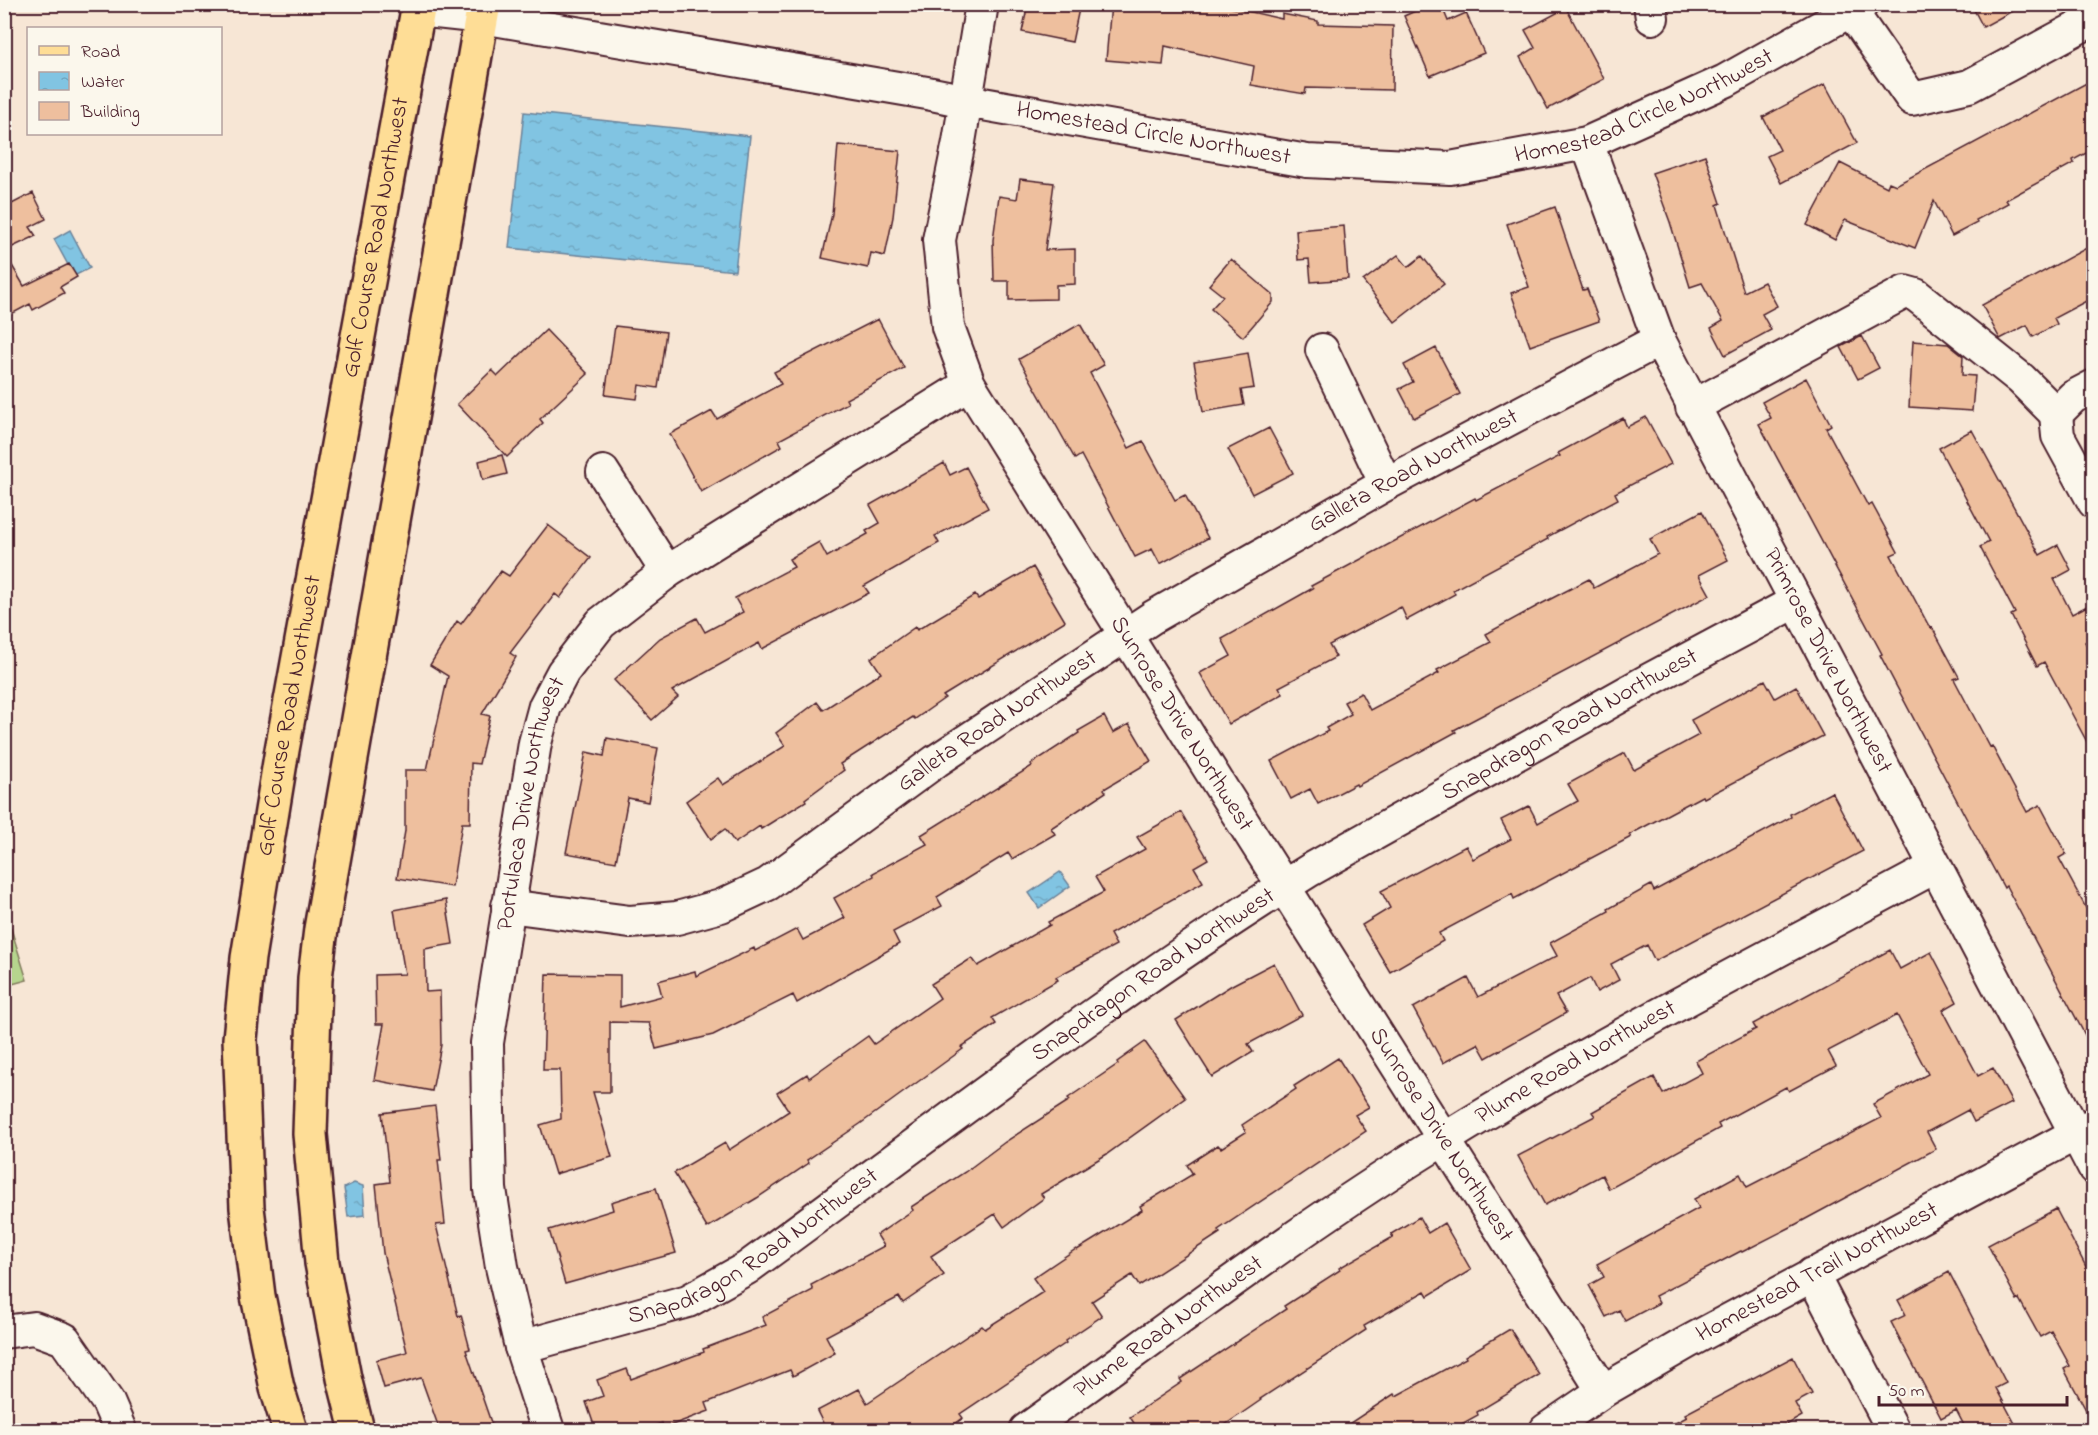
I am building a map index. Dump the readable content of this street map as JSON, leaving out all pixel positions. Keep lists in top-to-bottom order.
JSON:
{
  "streets": {
    "main road": ["Golf Course Road Northwest"],
    "street": [
      "Homestead Circle Northwest",
      "Galleta Road Northwest",
      "Primrose Drive Northwest",
      "Sunrose Drive Northwest",
      "Snapdragon Road Northwest",
      "Portulaca Drive Northwest",
      "Plume Road Northwest",
      "Homestead Trail Northwest"
    ]
  },
  "crossings": [
    ["Homestead Circle Northwest", "Golf Course Road Northwest"],
    ["Homestead Circle Northwest", "Primrose Drive Northwest"],
    ["Homestead Circle Northwest", "Sunrose Drive Northwest"],
    ["Galleta Road Northwest", "Primrose Drive Northwest"],
    ["Galleta Road Northwest", "Sunrose Drive Northwest"],
    ["Galleta Road Northwest", "Portulaca Drive Northwest"],
    ["Primrose Drive Northwest", "Snapdragon Road Northwest"],
    ["Primrose Drive Northwest", "Plume Road Northwest"],
    ["Primrose Drive Northwest", "Homestead Trail Northwest"],
    ["Sunrose Drive Northwest", "Snapdragon Road Northwest"],
    ["Sunrose Drive Northwest", "Portulaca Drive Northwest"],
    ["Sunrose Drive Northwest", "Plume Road Northwest"],
    ["Sunrose Drive Northwest", "Homestead Trail Northwest"],
    ["Snapdragon Road Northwest", "Portulaca Drive Northwest"]
  ],
  "legend": ["Road", "Water", "Building"],
  "scale_bar": "50 m"
}
